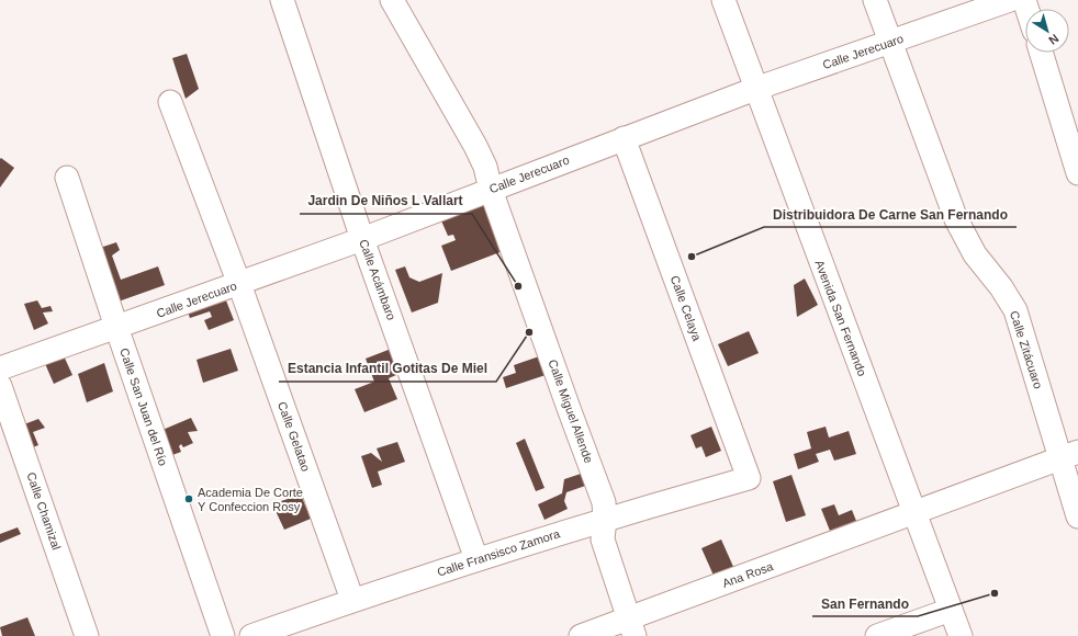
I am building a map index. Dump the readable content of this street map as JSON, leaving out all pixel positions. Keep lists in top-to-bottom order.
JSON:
{
  "streets": {
    "street": [
      "Calle Jerecuaro",
      "Calle Acámbaro",
      "Calle Celaya",
      "Avenida San Fernando",
      "Calle Zitácuaro",
      "Calle San Juan del Río",
      "Calle Miguel Allende",
      "Calle Gelatao",
      "Calle Chamizal",
      "Calle Fransisco Zamora",
      "Ana Rosa"
    ]
  },
  "crossings": [
    ["Calle Jerecuaro", "Calle Acámbaro"],
    ["Calle Jerecuaro", "Calle Celaya"],
    ["Calle Jerecuaro", "Avenida San Fernando"],
    ["Calle Jerecuaro", "Calle Zitácuaro"],
    ["Calle Jerecuaro", "Calle San Juan del Río"],
    ["Calle Jerecuaro", "Calle Miguel Allende"],
    ["Calle Jerecuaro", "Calle Gelatao"],
    ["Calle Acámbaro", "Calle Fransisco Zamora"],
    ["Calle Celaya", "Calle Fransisco Zamora"],
    ["Avenida San Fernando", "Ana Rosa"],
    ["Calle Zitácuaro", "Ana Rosa"],
    ["Calle Miguel Allende", "Calle Fransisco Zamora"],
    ["Calle Miguel Allende", "Ana Rosa"],
    ["Calle Gelatao", "Calle Fransisco Zamora"]
  ],
  "places": [
    "Distribuidora De Carne San Fernando",
    "Jardin De Niños L Vallart",
    "Estancia Infantil Gotitas De Miel",
    "Academia De Corte Y Confeccion Rosy",
    "San Fernando"
  ],
  "north": "bottom right"
}
